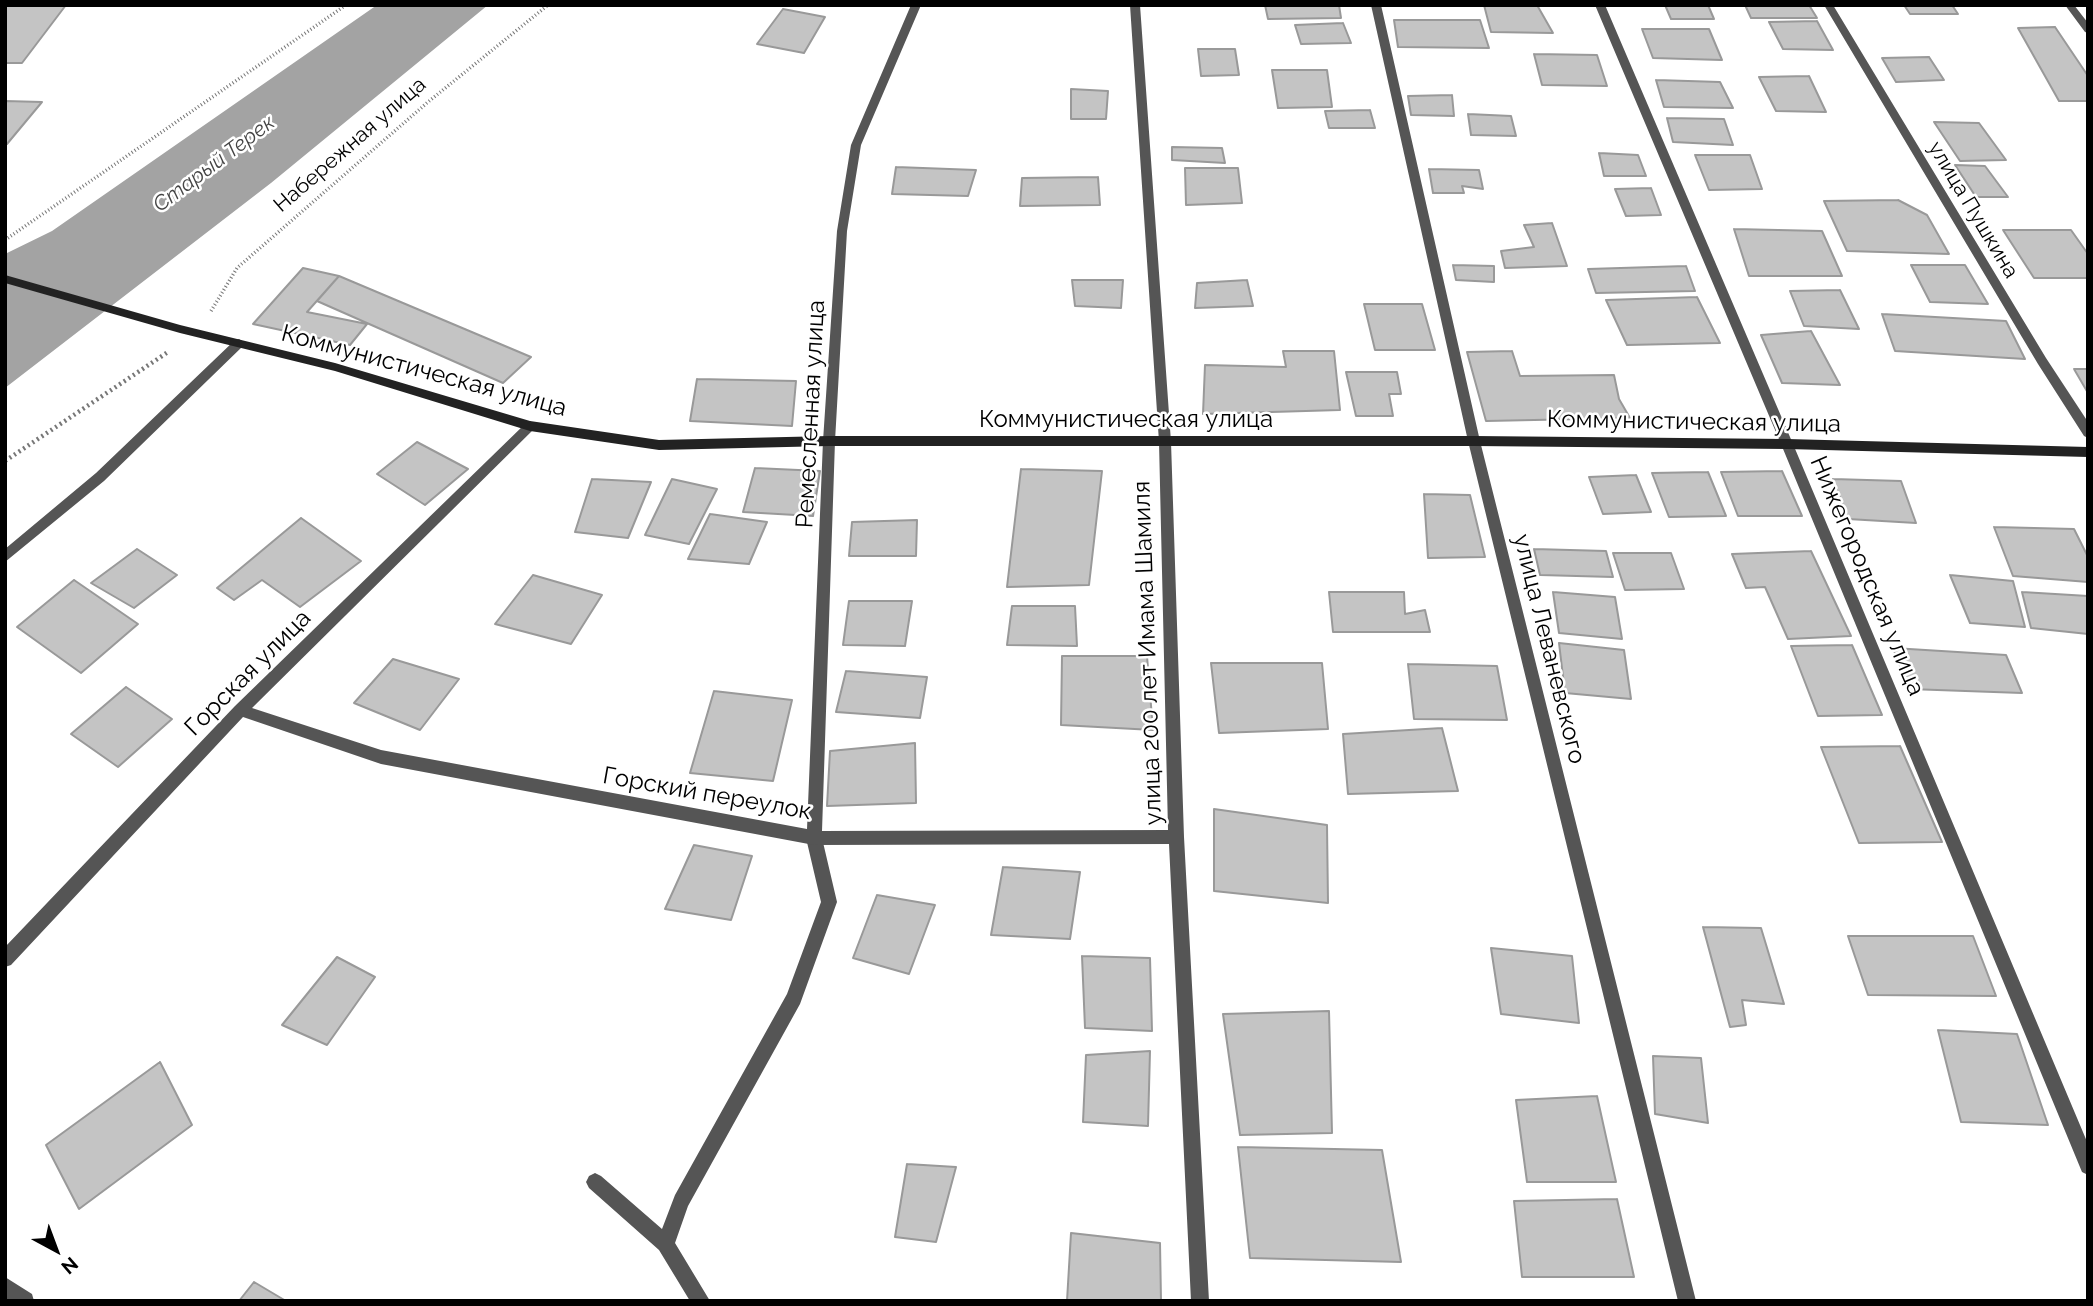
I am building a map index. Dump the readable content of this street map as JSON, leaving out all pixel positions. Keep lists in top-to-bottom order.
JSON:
{
  "streets": {
    "street": [
      "улица Пушкина",
      "Коммунистическая улица",
      "Ремесленная улица",
      "Нижегородская улица",
      "улица Леваневского",
      "улица 200 лет Имама Шамиля",
      "Горская улица",
      "Горский переулок"
    ],
    "path": ["Набережная улица"]
  },
  "crossings": [
    ["Набережная улица", "Коммунистическая улица"],
    ["Коммунистическая улица", "Ремесленная улица"],
    ["Коммунистическая улица", "Нижегородская улица"],
    ["Коммунистическая улица", "улица Леваневского"],
    ["Коммунистическая улица", "улица 200 лет Имама Шамиля"],
    ["Коммунистическая улица", "Горская улица"],
    ["Ремесленная улица", "Горский переулок"],
    ["улица 200 лет Имама Шамиля", "Горский переулок"],
    ["Горская улица", "Горский переулок"]
  ],
  "water": ["Старый Терек"],
  "north": "bottom right"
}
